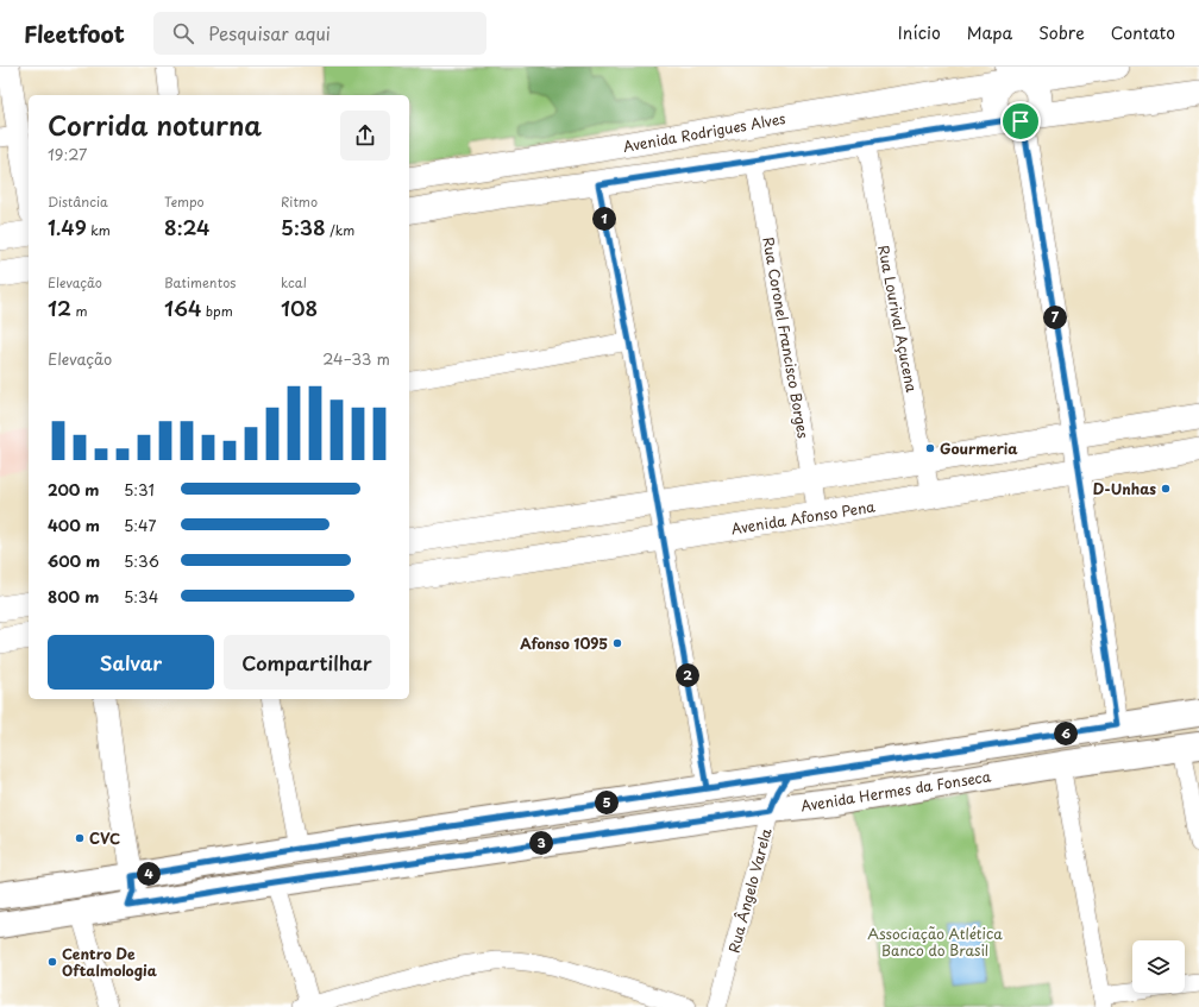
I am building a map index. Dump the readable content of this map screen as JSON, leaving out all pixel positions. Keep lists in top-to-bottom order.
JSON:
{
  "streets": {
    "main road": ["Avenida Rodrigues Alves", "Avenida Afonso Pena", "Avenida Hermes da Fonseca"],
    "street": ["Rua Lourival Açucena", "Rua Coronel Francisco Borges", "Rua Ângelo Varela"]
  },
  "crossings": [
    ["Rua Lourival Açucena", "Avenida Afonso Pena"],
    ["Rua Coronel Francisco Borges", "Avenida Afonso Pena"],
    ["Avenida Hermes da Fonseca", "Rua Ângelo Varela"]
  ],
  "parks": ["Associação Atlética Banco do Brasil"],
  "places": [
    "Gourmeria",
    "D-Unhas",
    "Afonso 1095",
    "CVC",
    "Centro De Oftalmologia"
  ],
  "page": {
    "header": "Fleetfoot",
    "search": "Pesquisar aqui",
    "nav": [
      "Início",
      "Mapa",
      "Sobre",
      "Contato"
    ],
    "heading": ["Corrida noturna", "19:27"],
    "stats": [
      ["Distância", "1.49 km"],
      ["Tempo", "8:24"],
      ["Ritmo", "5:38 /km"],
      ["Elevação", "12 m"],
      ["Batimentos", "164 bpm"],
      ["kcal", "108"]
    ],
    "pins": [
      "1",
      "7",
      "2",
      "6",
      "5",
      "3",
      "4"
    ],
    "chart": ["Elevação", "24–33 m"],
    "list": [
      {
        "name": "200 m",
        "note": "5:31"
      },
      {
        "name": "400 m",
        "note": "5:47"
      },
      {
        "name": "600 m",
        "note": "5:36"
      },
      {
        "name": "800 m",
        "note": "5:34"
      }
    ],
    "buttons": ["Salvar", "Compartilhar"]
  }
}
